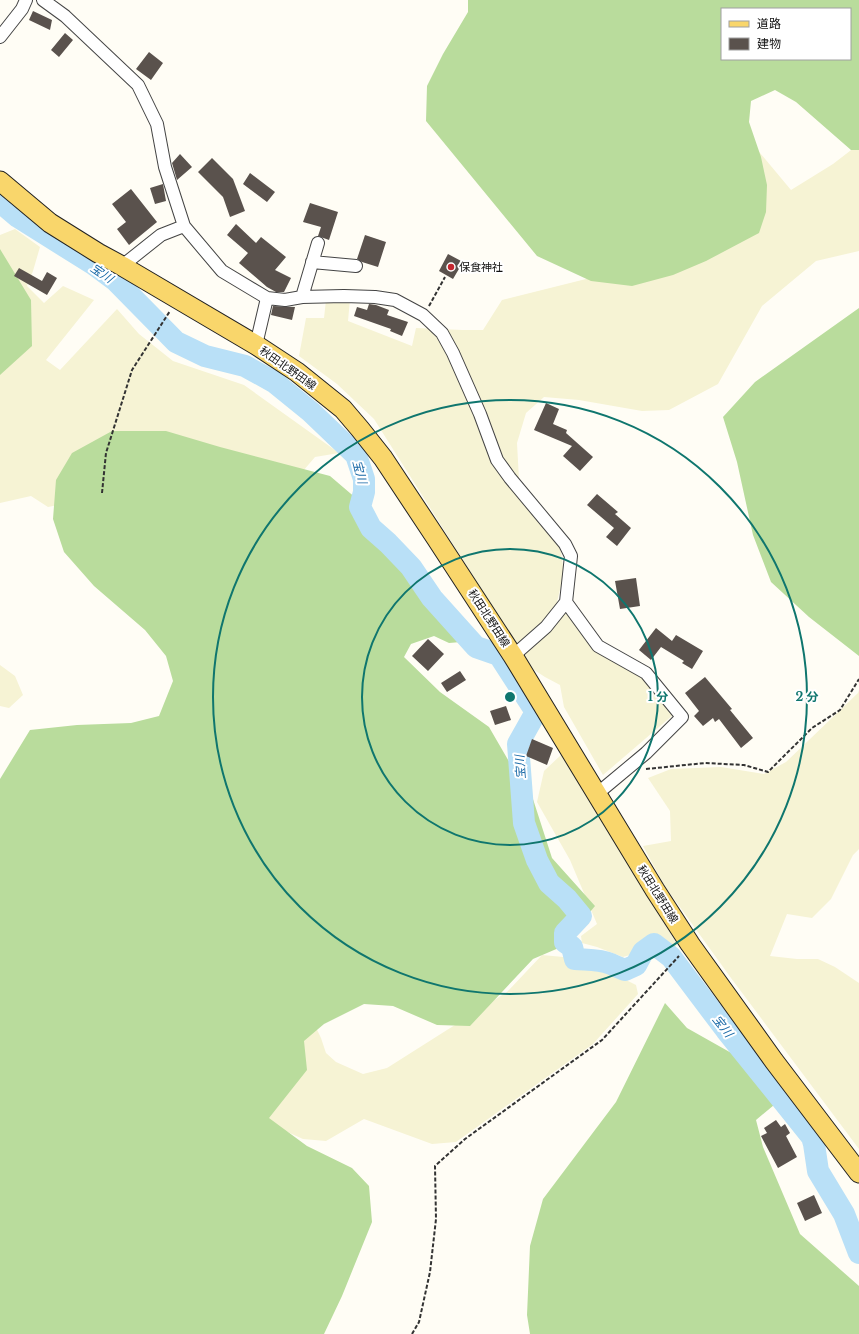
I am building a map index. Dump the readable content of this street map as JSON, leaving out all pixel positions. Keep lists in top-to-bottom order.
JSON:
{
  "streets": {
    "main road": ["秋田北野田線"]
  },
  "water": ["宝川"],
  "places": ["保食神社"],
  "legend": ["道路", "建物"],
  "rings": ["1 分", "2 分"]
}
